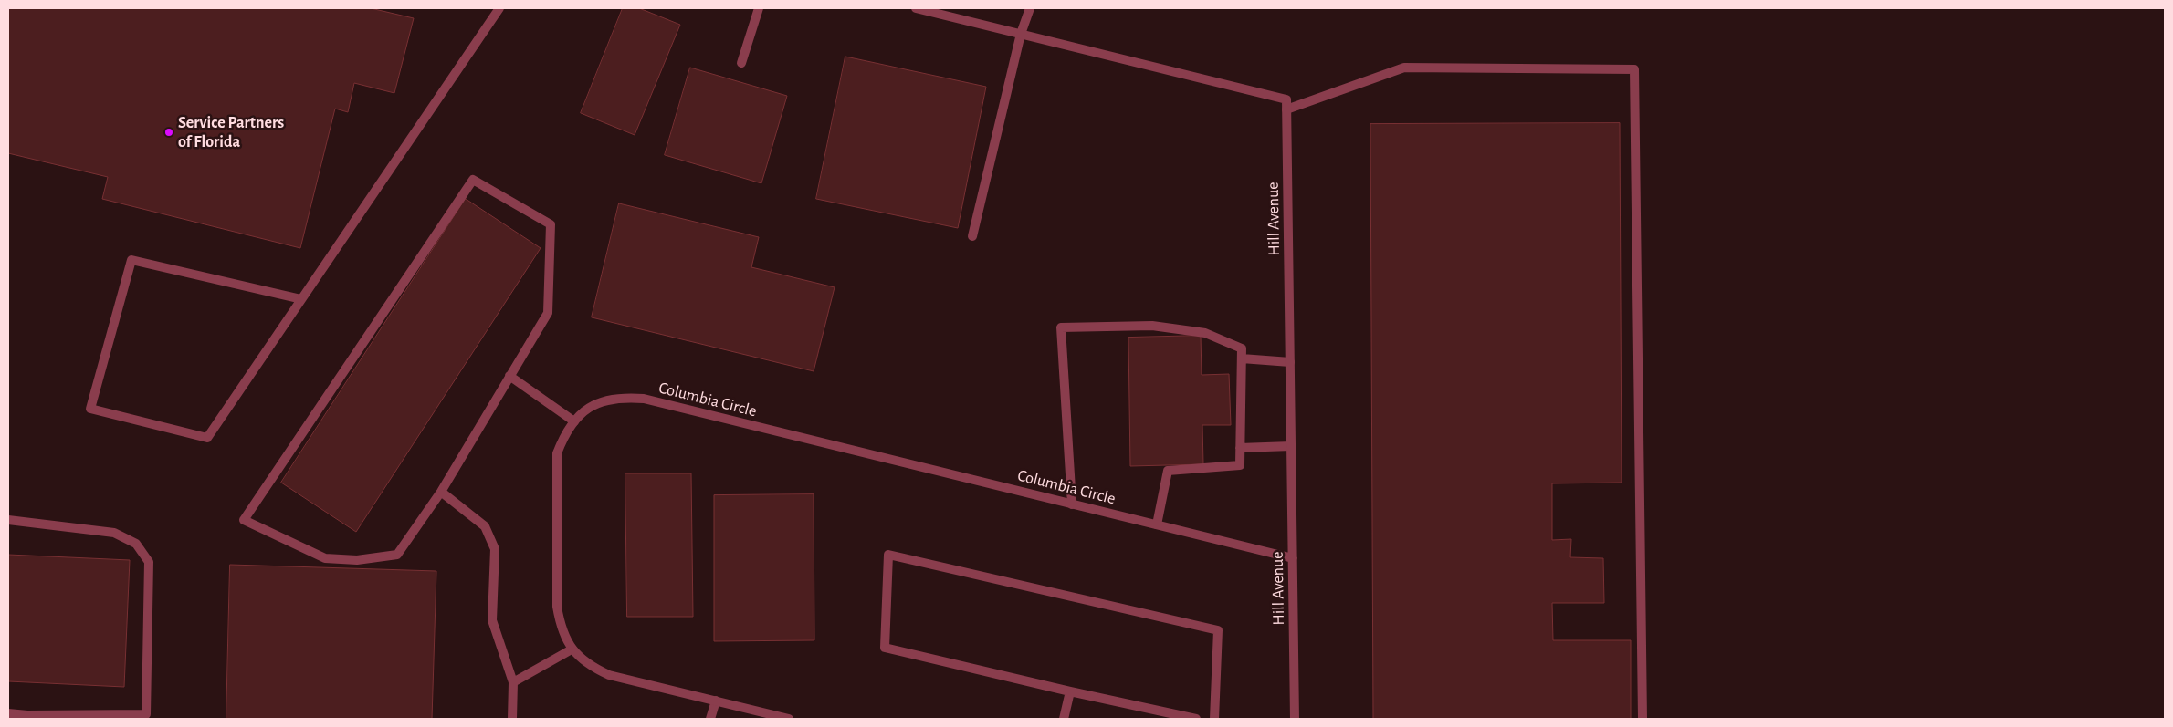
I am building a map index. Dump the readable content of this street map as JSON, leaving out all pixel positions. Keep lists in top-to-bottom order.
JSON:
{
  "streets": {
    "street": ["Hill Avenue", "Columbia Circle"]
  },
  "crossings": [
    ["Hill Avenue", "Columbia Circle"]
  ],
  "places": ["Service Partners of Florida"]
}
